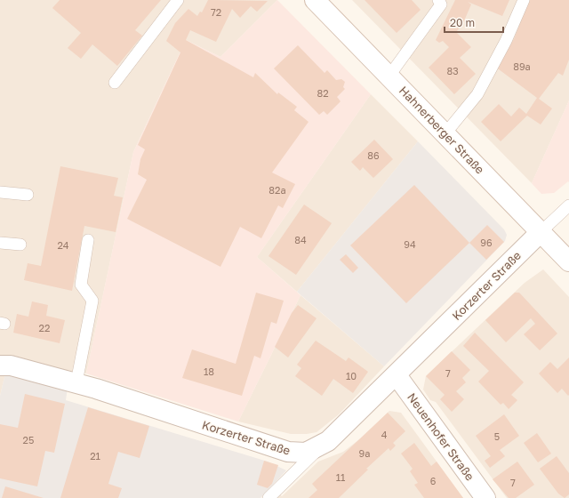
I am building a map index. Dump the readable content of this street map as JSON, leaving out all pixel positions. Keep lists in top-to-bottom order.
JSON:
{
  "streets": {
    "street": ["Hahnerberger Straße", "Korzerter Straße", "Neuenhofer Straße"]
  },
  "crossings": [
    ["Hahnerberger Straße", "Korzerter Straße"],
    ["Korzerter Straße", "Neuenhofer Straße"]
  ],
  "house_numbers": [
    "72",
    "89a",
    "83",
    "82",
    "86",
    "82a",
    "84",
    "96",
    "94",
    "24",
    "22",
    "18",
    "7",
    "10",
    "4",
    "5",
    "25",
    "9a",
    "21",
    "11",
    "6",
    "7"
  ],
  "scale_bar": "20 m"
}
